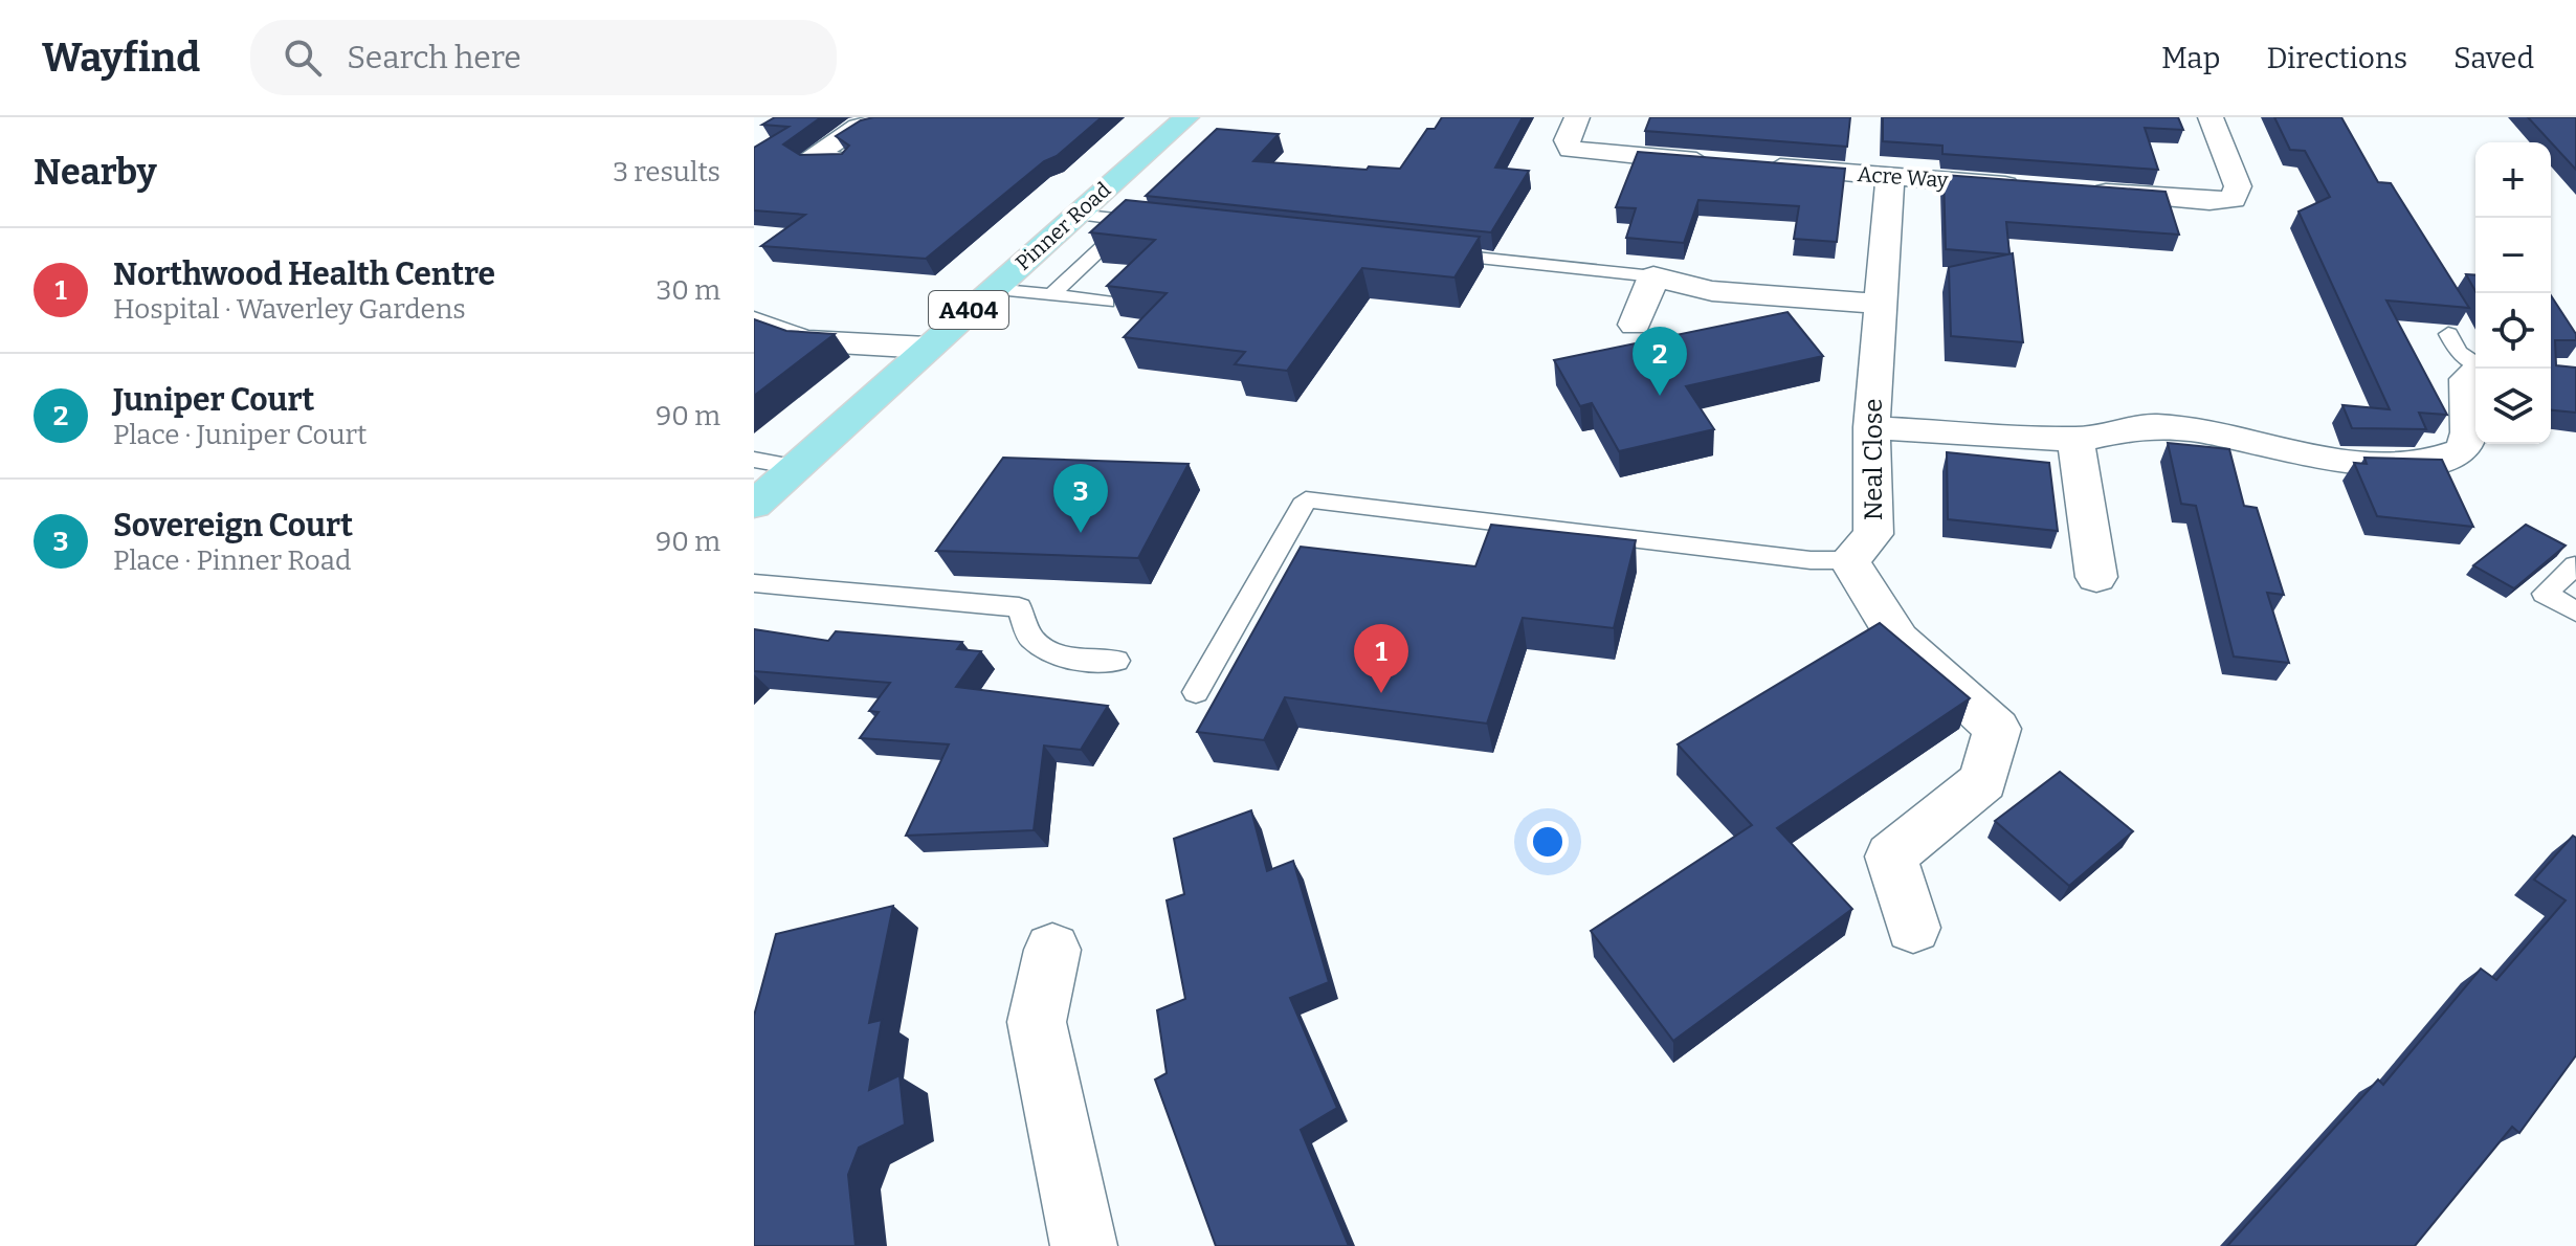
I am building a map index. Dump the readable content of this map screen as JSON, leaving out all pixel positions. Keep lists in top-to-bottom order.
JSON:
{
  "streets": {
    "main road": ["Pinner Road", "A404"],
    "street": ["Acre Way", "Neal Close"]
  },
  "crossings": [
    ["Acre Way", "Neal Close"]
  ],
  "page": {
    "header": "Wayfind",
    "search": "Search here",
    "nav": ["Map", "Directions", "Saved"],
    "heading": ["Nearby", "3 results"],
    "map_buttons": ["+", "−"],
    "list": [
      {
        "mark": "1",
        "name": "Northwood Health Centre",
        "note": "Hospital · Waverley Gardens",
        "value": "30 m"
      },
      {
        "mark": "2",
        "name": "Juniper Court",
        "note": "Place · Juniper Court",
        "value": "90 m"
      },
      {
        "mark": "3",
        "name": "Sovereign Court",
        "note": "Place · Pinner Road",
        "value": "90 m"
      }
    ],
    "pins": ["2", "3", "1"]
  }
}
